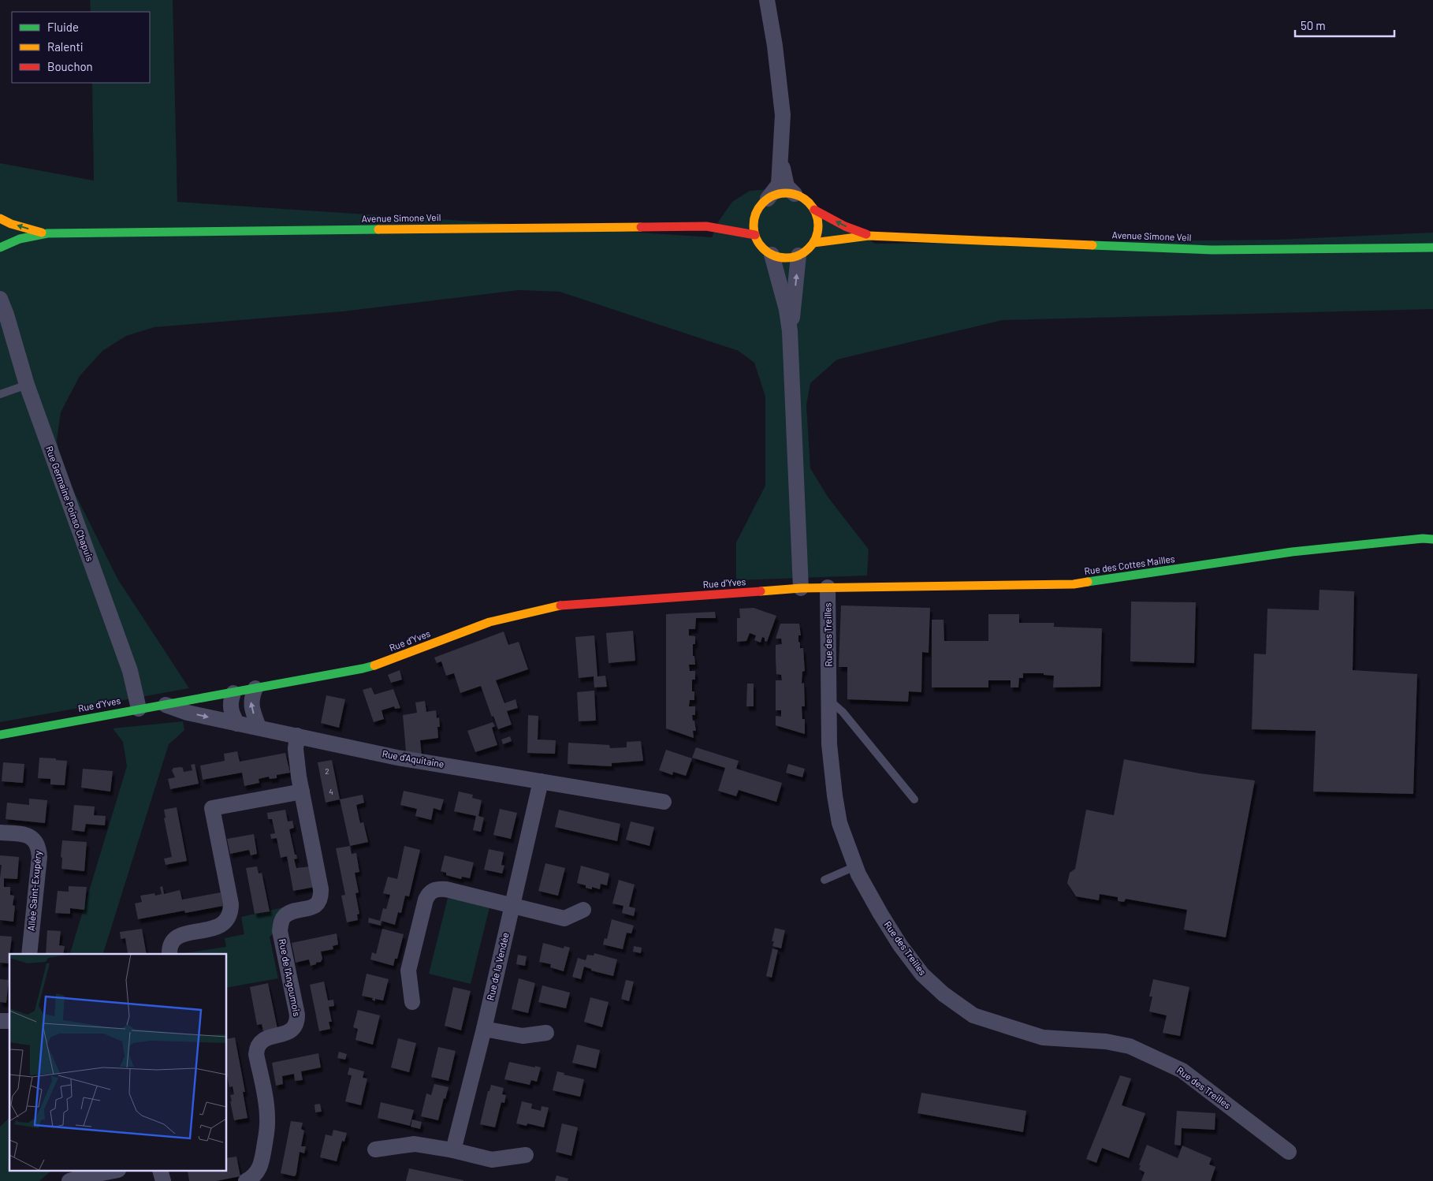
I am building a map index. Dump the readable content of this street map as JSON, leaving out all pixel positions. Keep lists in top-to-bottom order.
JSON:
{
  "streets": {
    "main road": ["Avenue Simone Veil", "Rue des Cottes Mailles", "Rue d'Yves"],
    "street": [
      "Rue Germaine Poinso Chapuis",
      "Rue des Treilles",
      "Rue d'Aquitaine",
      "Allée Saint-Exupéry",
      "Rue de la Vendée",
      "Rue de l'Angoumois"
    ]
  },
  "crossings": [
    ["Rue Germaine Poinso Chapuis", "Rue d'Yves"],
    ["Rue des Cottes Mailles", "Rue d'Yves"],
    ["Rue des Cottes Mailles", "Rue des Treilles"],
    ["Rue d'Yves", "Rue des Treilles"],
    ["Rue d'Yves", "Rue d'Aquitaine"],
    ["Rue d'Aquitaine", "Rue de la Vendée"],
    ["Rue d'Aquitaine", "Rue de l'Angoumois"]
  ],
  "house_numbers": ["2", "4"],
  "legend": ["Fluide", "Ralenti", "Bouchon"],
  "scale_bar": "50 m"
}
